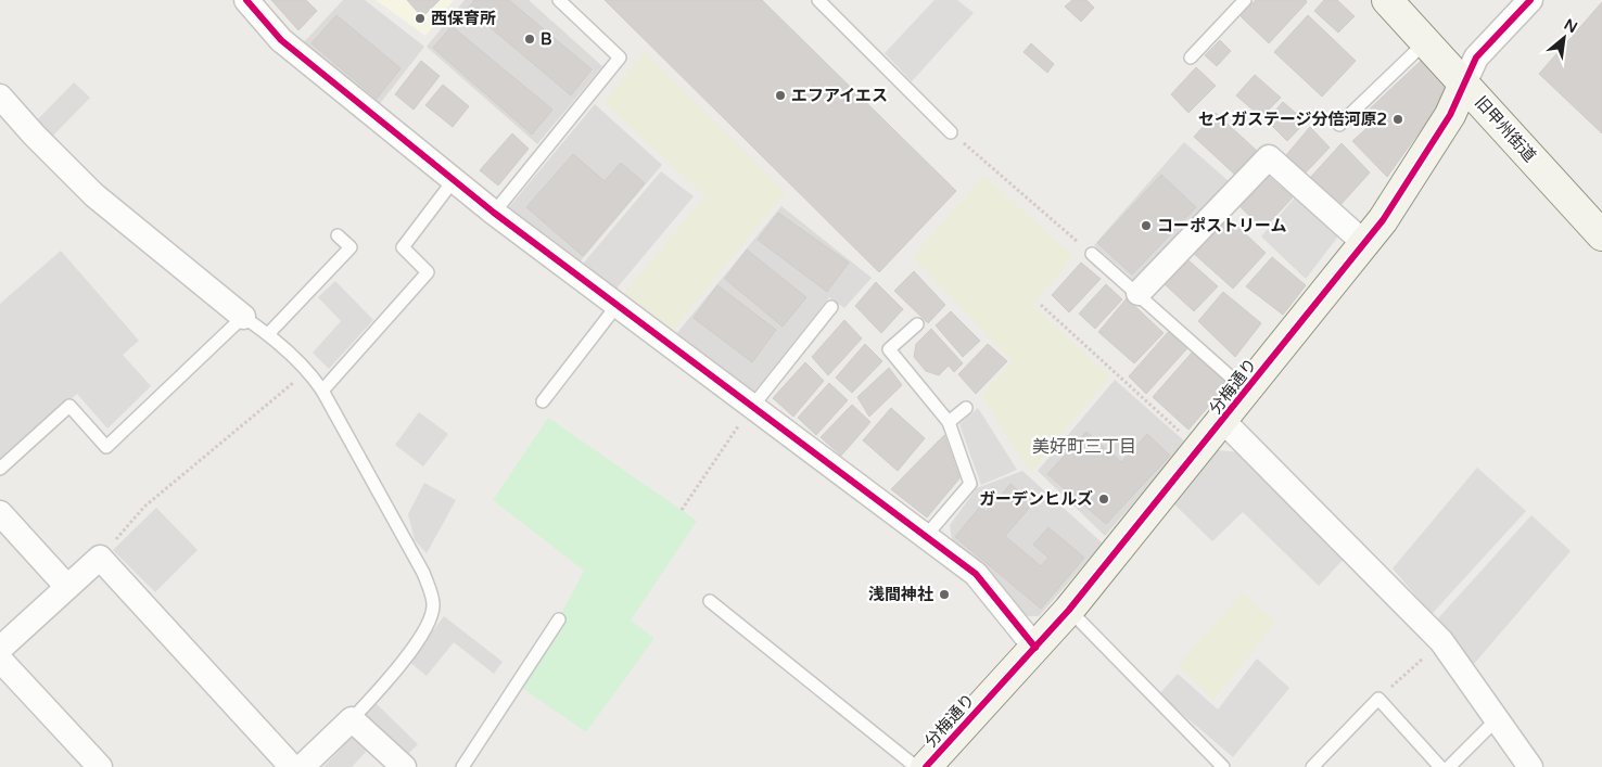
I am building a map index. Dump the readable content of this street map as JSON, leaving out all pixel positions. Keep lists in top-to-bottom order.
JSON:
{
  "streets": {
    "street": ["旧甲州街道", "分梅通り"]
  },
  "crossings": [
    ["旧甲州街道", "分梅通り"]
  ],
  "districts": ["美好町三丁目"],
  "places": [
    "西保育所",
    "B",
    "エフアイエス",
    "セイガステージ分倍河原2",
    "コーポストリーム",
    "ガーデンヒルズ",
    "浅間神社"
  ],
  "north": "top right"
}
